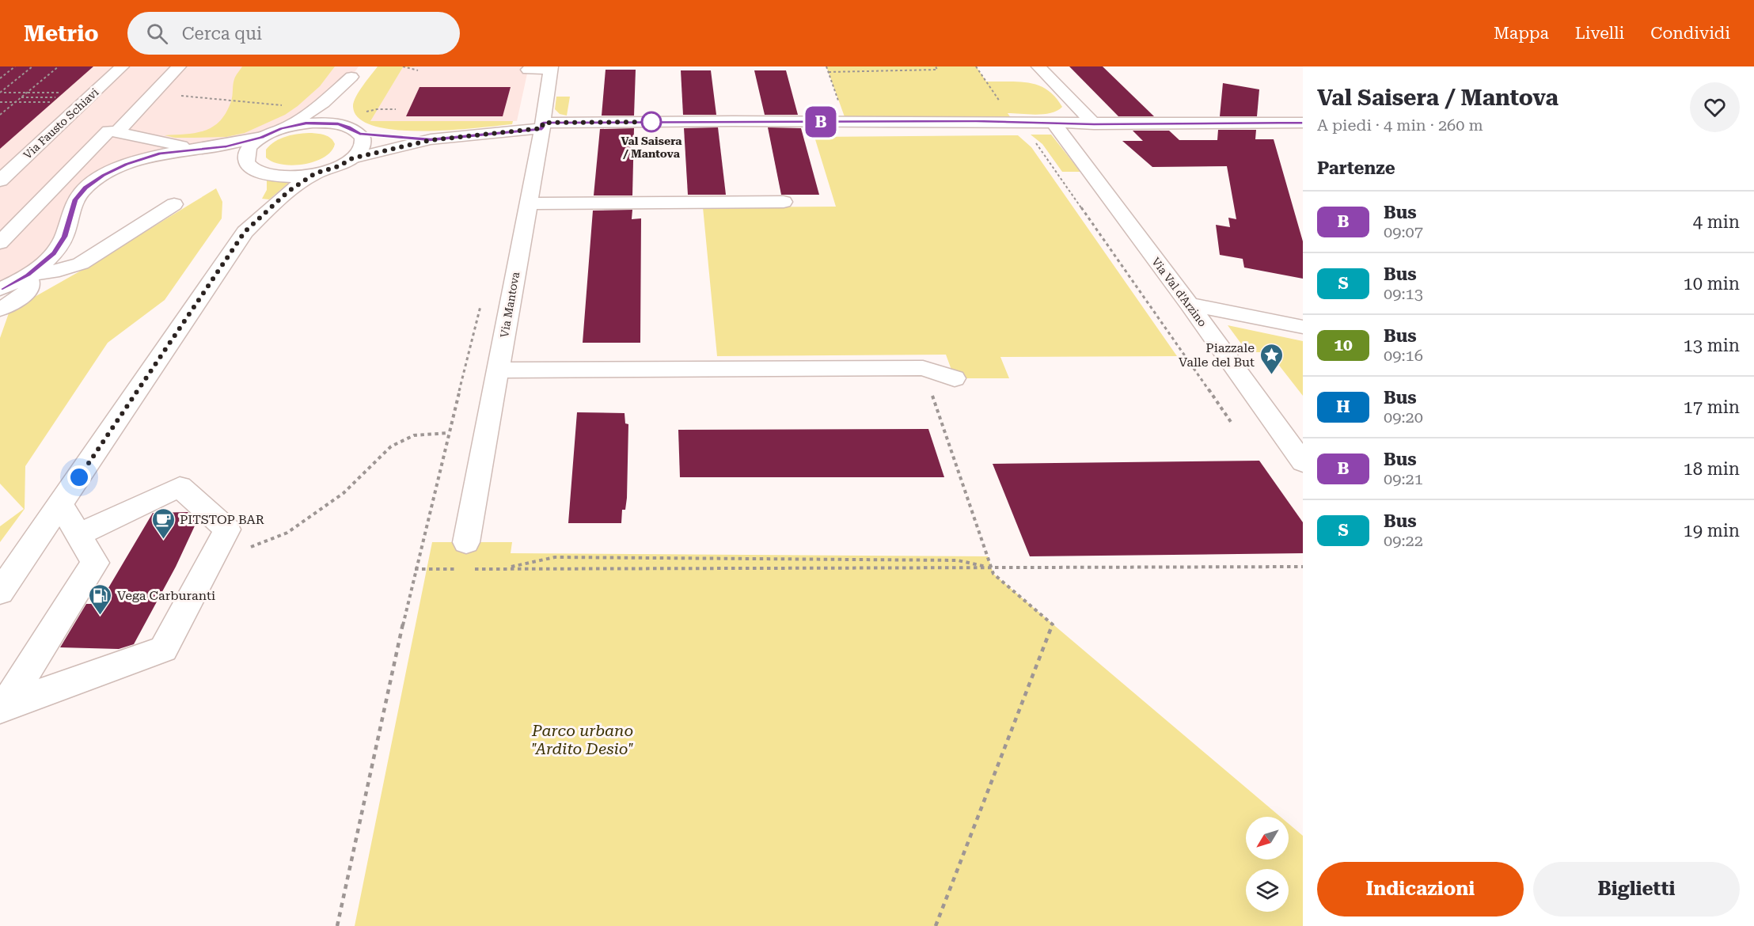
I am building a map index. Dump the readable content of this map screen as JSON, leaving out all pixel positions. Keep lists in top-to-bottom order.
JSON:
{
  "streets": {
    "street": ["Via Fausto Schiavi", "Via Val d'Arzino", "Via Mantova"]
  },
  "parks": ["Parco urbano \"Ardito Desio\""],
  "places": {
    "other": ["Val Saisera / Mantova"],
    "place": ["Piazzale Valle del But"],
    "cafe": ["PITSTOP BAR"],
    "fuel station": ["Vega Carburanti"]
  },
  "lines": ["bus line B"],
  "north": "bottom left",
  "page": {
    "header": "Metrio",
    "search": "Cerca qui",
    "nav": ["Mappa", "Livelli", "Condividi"],
    "on_map": "B",
    "heading": [
      ["Val Saisera / Mantova", "A piedi · 4 min · 260 m"],
      "Partenze"
    ],
    "list": [
      {
        "mark": "B",
        "name": "Bus",
        "note": "09:07",
        "value": "4 min"
      },
      {
        "mark": "S",
        "name": "Bus",
        "note": "09:13",
        "value": "10 min"
      },
      {
        "mark": "10",
        "name": "Bus",
        "note": "09:16",
        "value": "13 min"
      },
      {
        "mark": "H",
        "name": "Bus",
        "note": "09:20",
        "value": "17 min"
      },
      {
        "mark": "B",
        "name": "Bus",
        "note": "09:21",
        "value": "18 min"
      },
      {
        "mark": "S",
        "name": "Bus",
        "note": "09:22",
        "value": "19 min"
      }
    ],
    "buttons": ["Indicazioni", "Biglietti"]
  }
}
